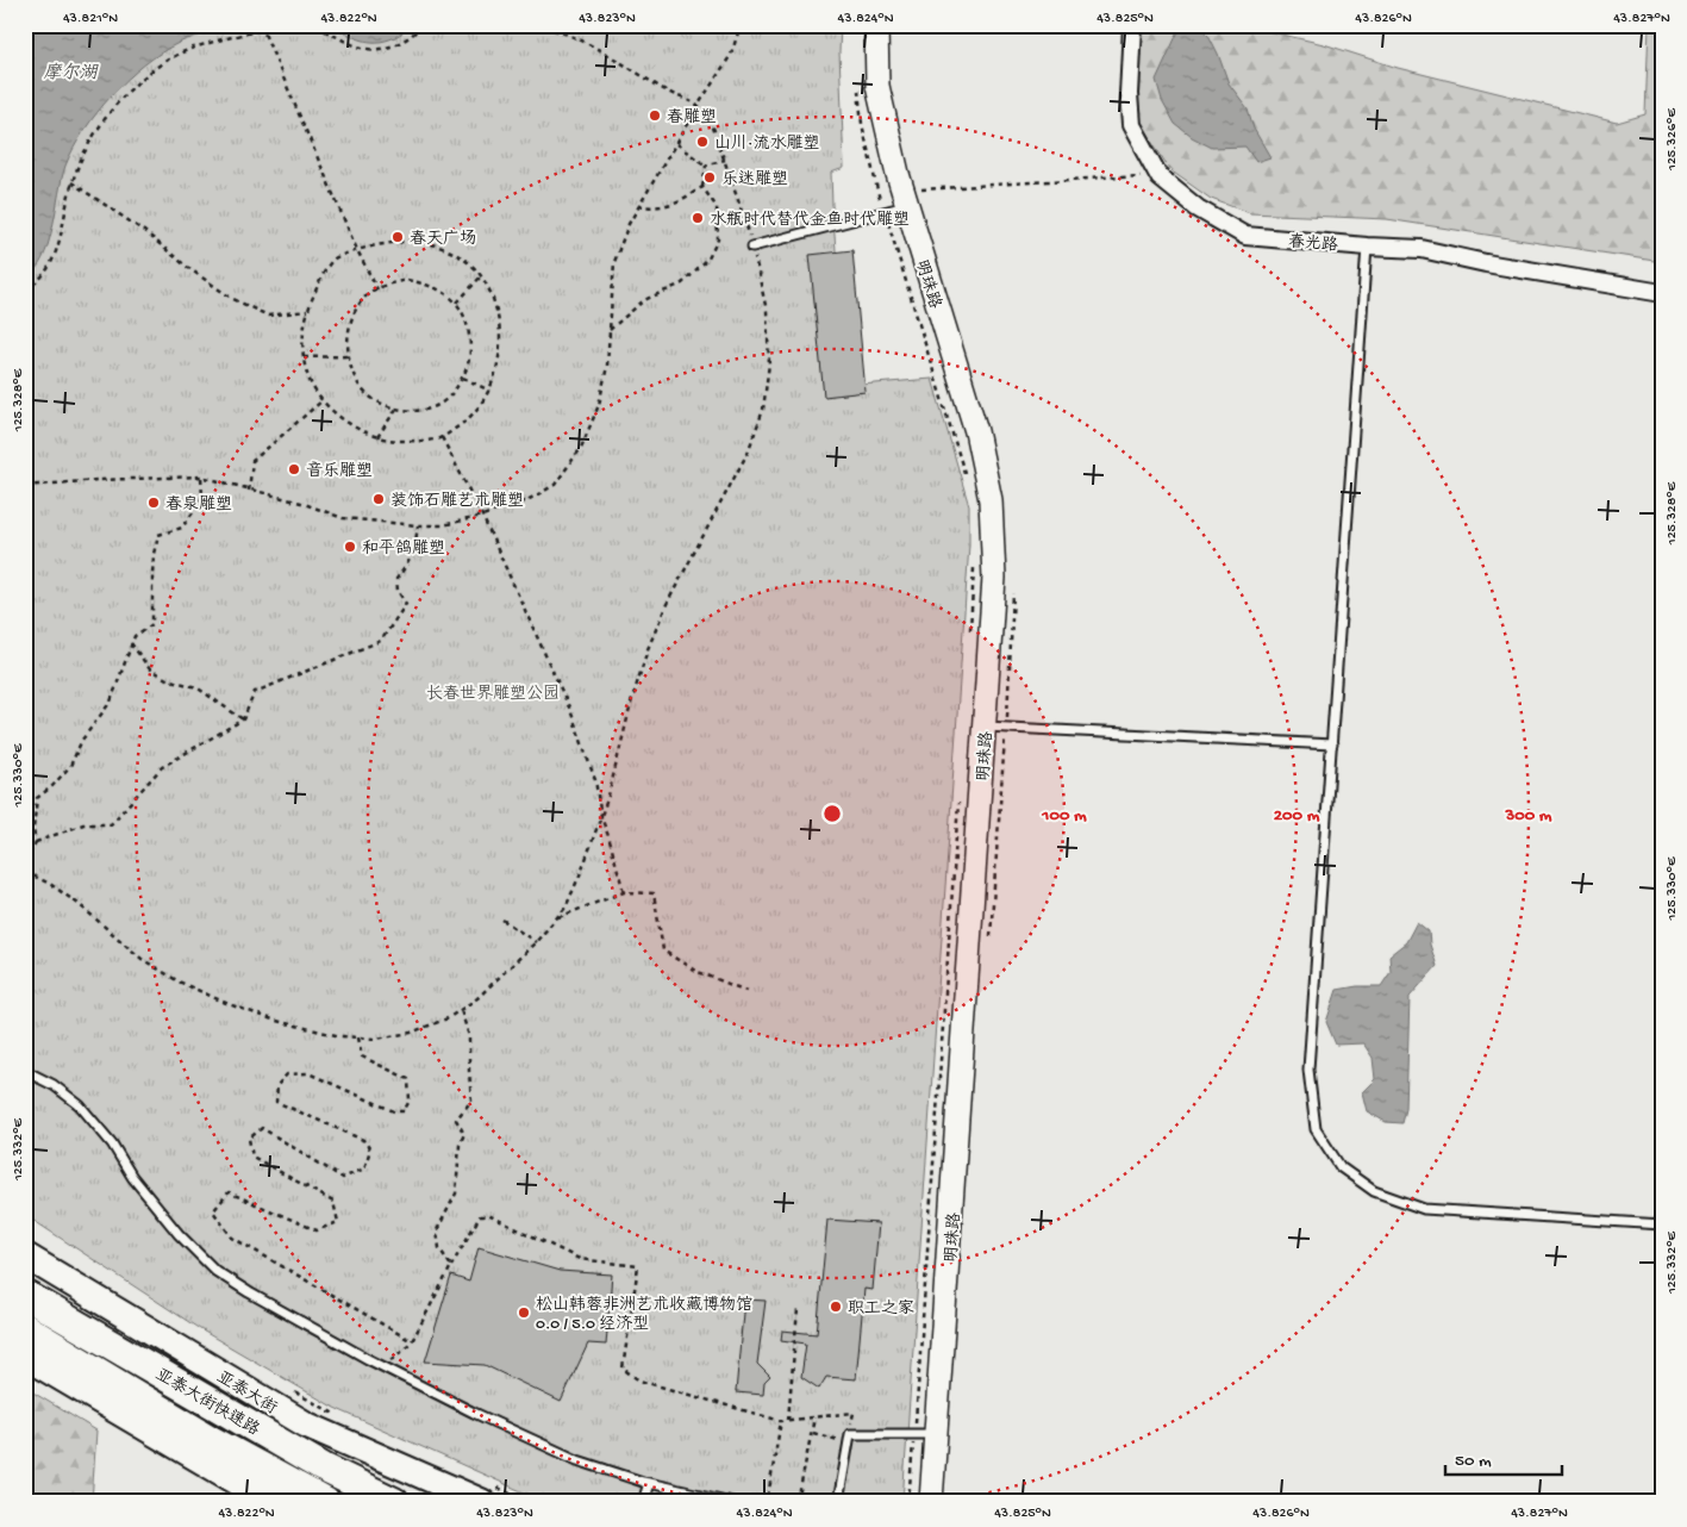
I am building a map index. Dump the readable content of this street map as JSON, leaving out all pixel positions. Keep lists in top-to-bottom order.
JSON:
{
  "streets": {
    "highway": ["亚泰大街快速路"],
    "main road": ["亚泰大街"],
    "street": ["春光路", "明珠路"]
  },
  "water": ["摩尔湖"],
  "parks": ["长春世界雕塑公园"],
  "places": [
    "春雕塑",
    "山川·流水雕塑",
    "乐迷雕塑",
    "水瓶时代替代金鱼时代雕塑",
    "春天广场",
    "音乐雕塑",
    "装饰石雕艺术雕塑",
    "春泉雕塑",
    "和平鸽雕塑",
    "职工之家",
    "松山韩蓉非洲艺术收藏博物馆 0.0 / 5.0 经济型"
  ],
  "scale_bar": "50 m",
  "coordinates": [
    "43.821°N",
    "43.822°N",
    "43.823°N",
    "43.824°N",
    "43.825°N",
    "43.826°N",
    "43.827°N",
    "125.326°E",
    "125.328°E",
    "125.330°E",
    "125.332°E"
  ],
  "rings": ["100 m", "200 m", "300 m"]
}
